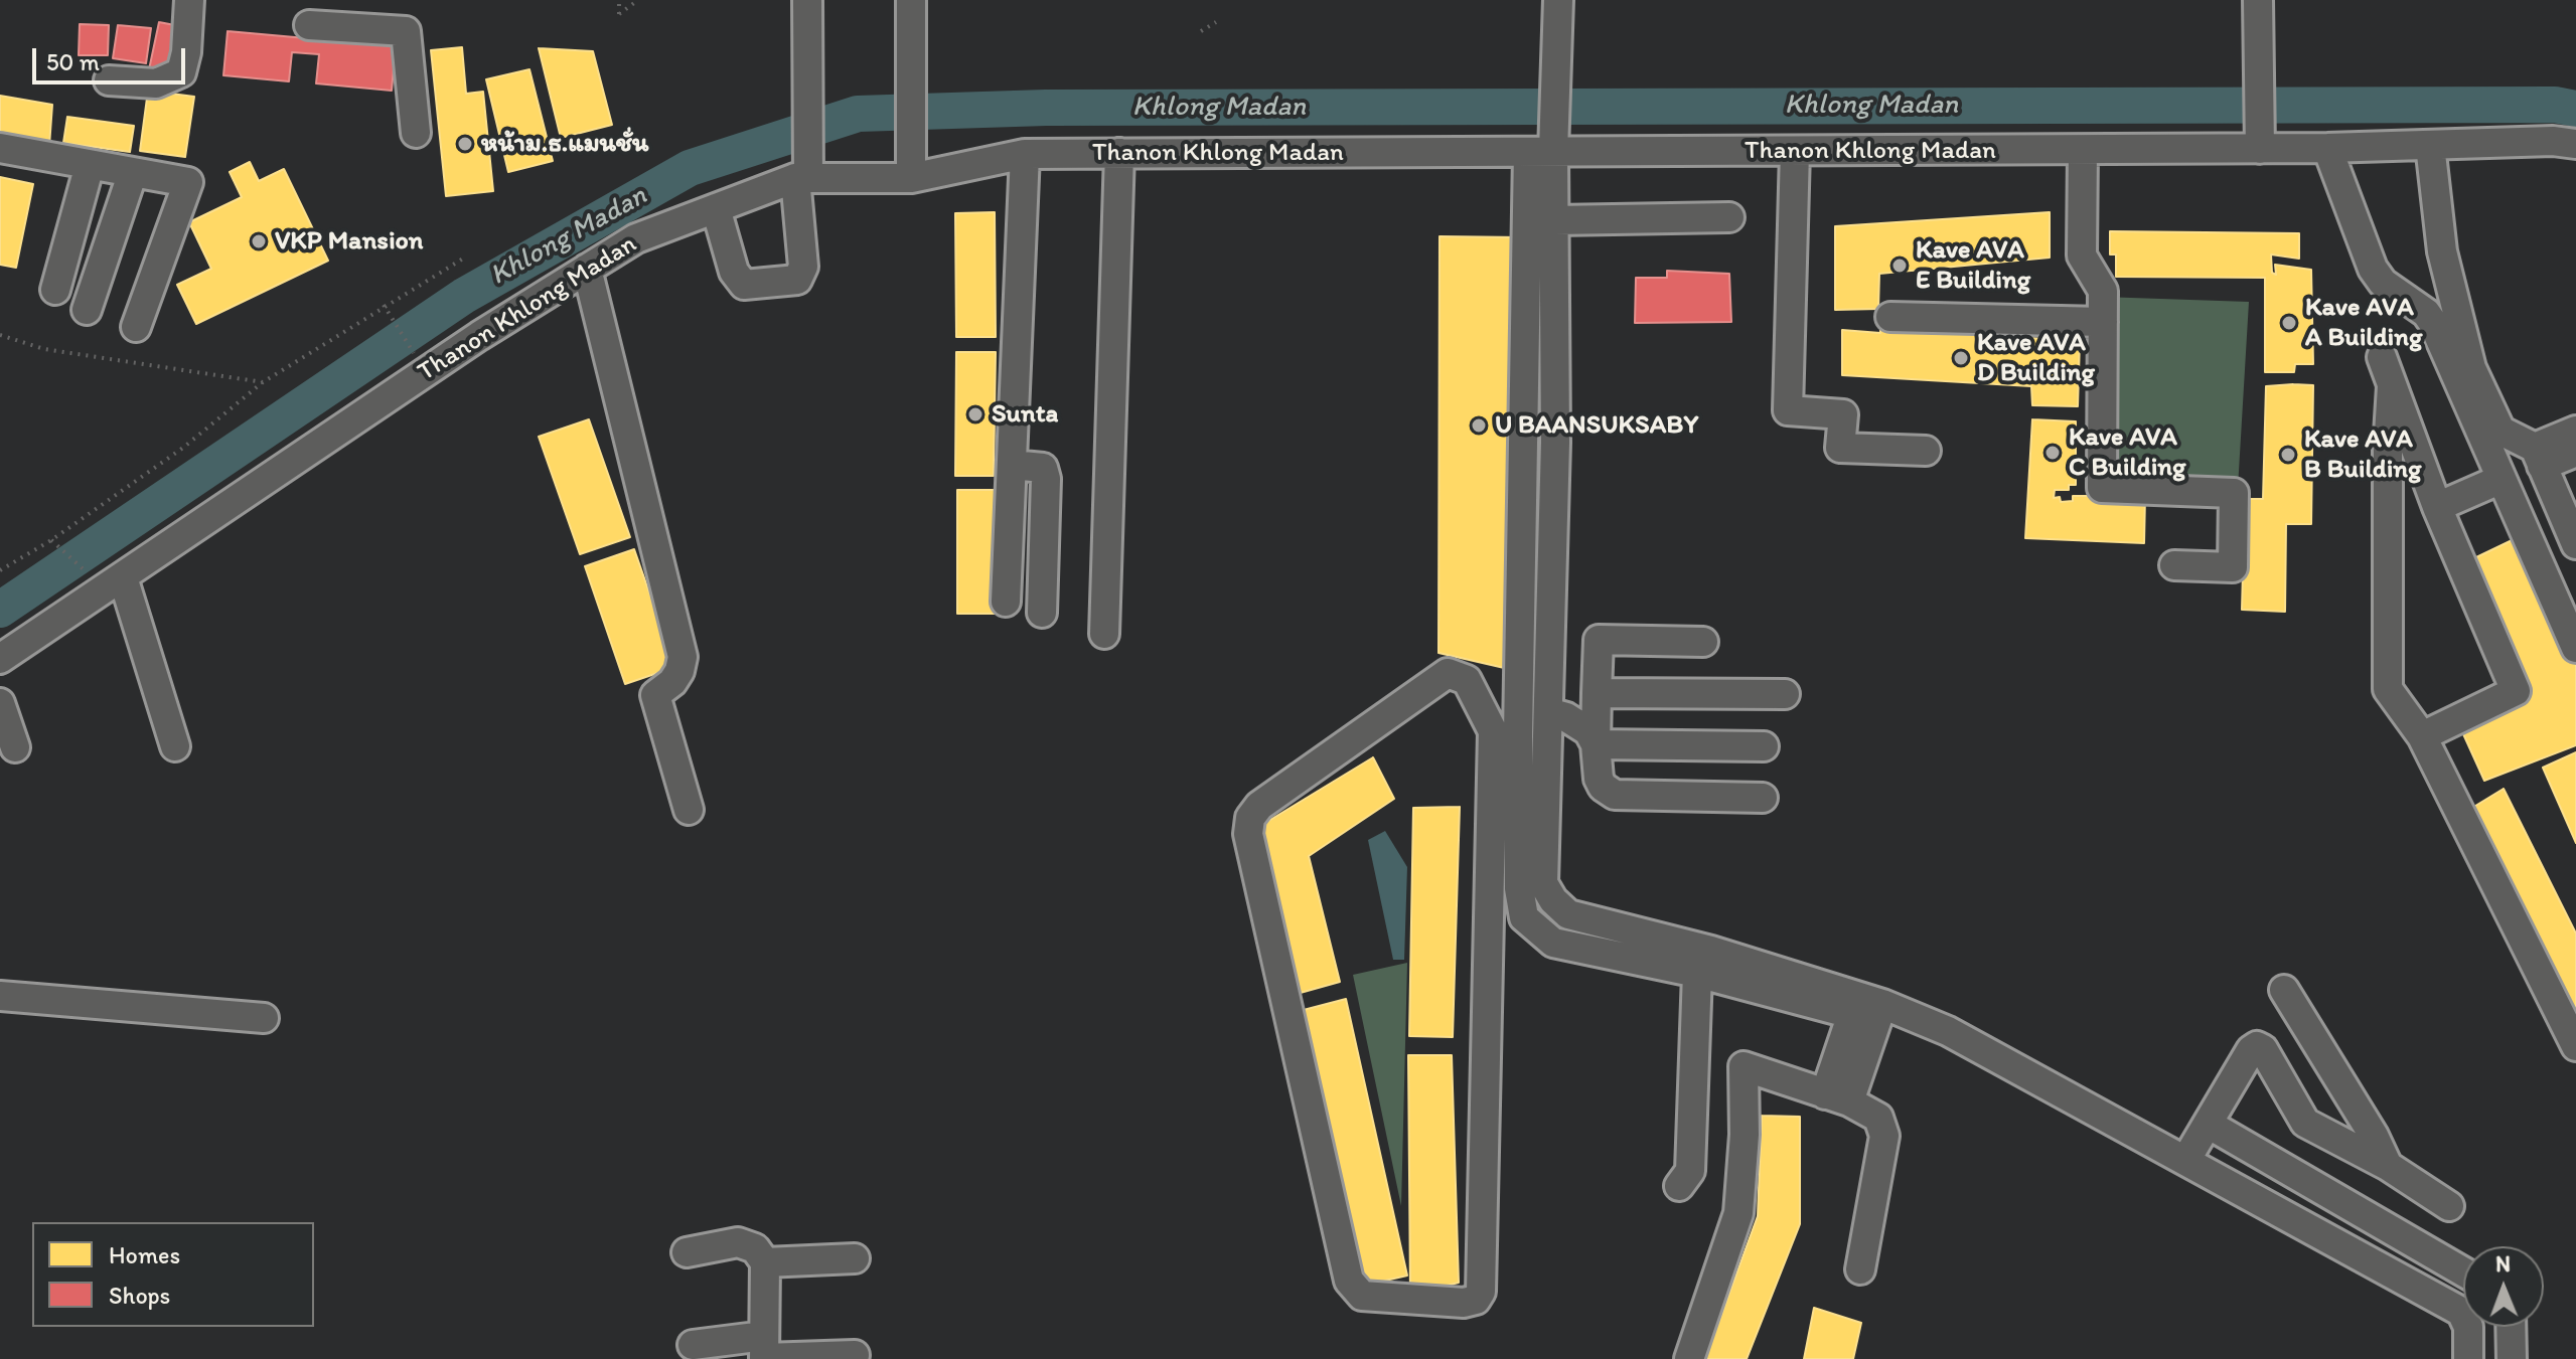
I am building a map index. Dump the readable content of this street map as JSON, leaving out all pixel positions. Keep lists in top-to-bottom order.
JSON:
{
  "streets": {
    "street": ["Thanon Khlong Madan"]
  },
  "water": ["Khlong Madan"],
  "places": [
    "หน้าม.ธ.แมนชั่น",
    "VKP Mansion",
    "Kave AVA E Building",
    "Kave AVA A Building",
    "Kave AVA D Building",
    "Sunta",
    "U BAANSUKSABY",
    "Kave AVA C Building",
    "Kave AVA B Building"
  ],
  "legend": ["Homes", "Shops"],
  "scale_bar": "50 m",
  "north": "top"
}
